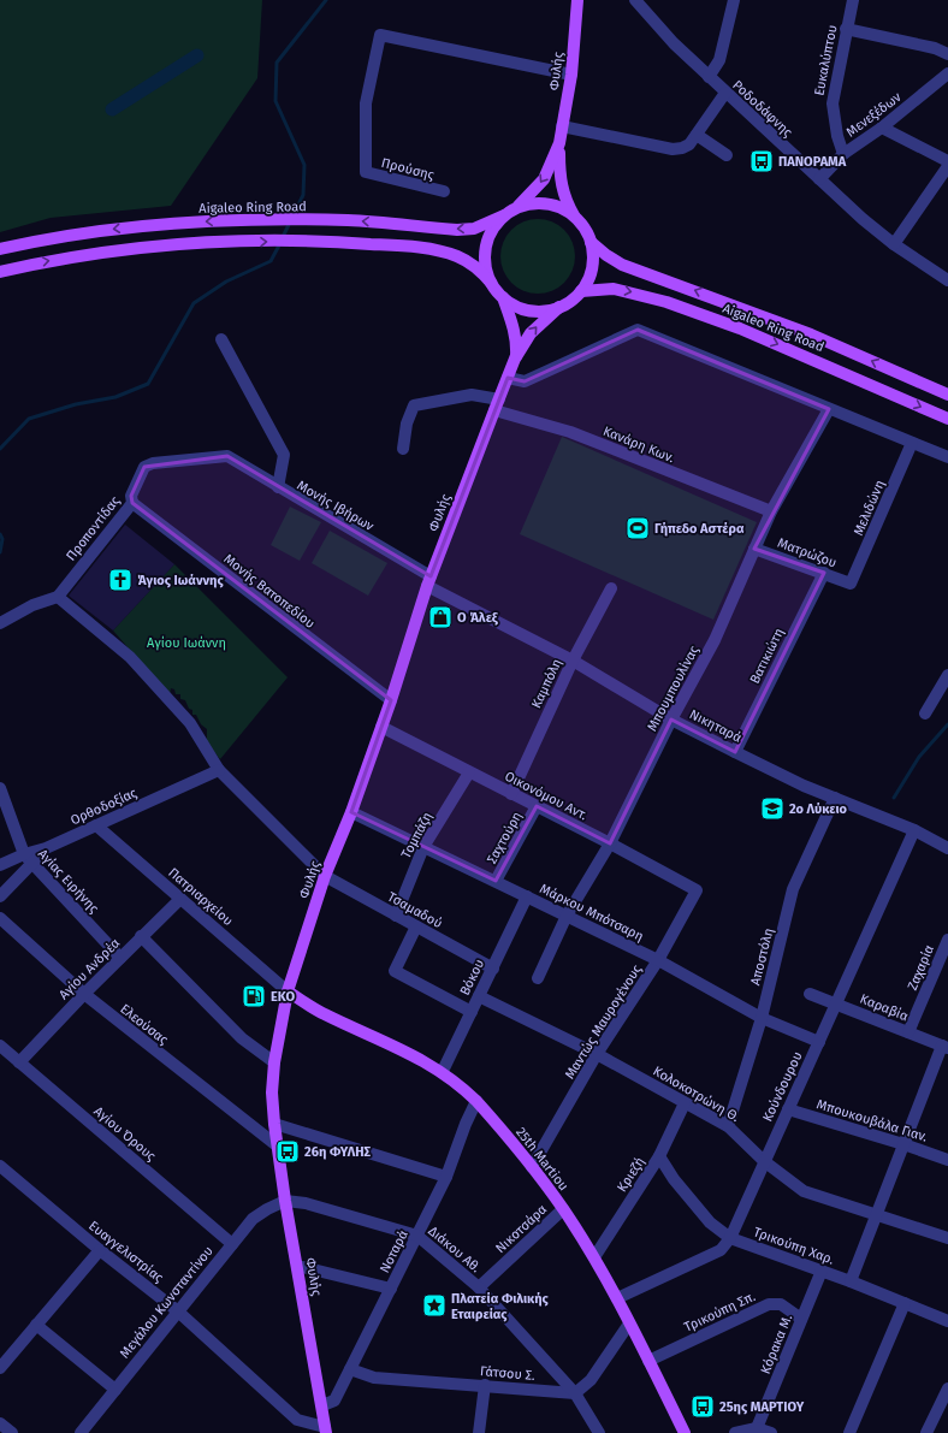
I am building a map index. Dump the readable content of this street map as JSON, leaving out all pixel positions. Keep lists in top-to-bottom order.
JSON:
{
  "streets": {
    "main road": ["Φυλής", "Aigaleo Ring Road", "25th Martiou"],
    "street": [
      "Ευκαλύπτου",
      "Ροδοδάφνης",
      "Μενεξέδων",
      "Προύσης",
      "Κανάρη Κων.",
      "Μονής Ιβήρων",
      "Μελιδώνη",
      "Προποντίδας",
      "Ματρώζου",
      "Μονής Βατοπεδίου",
      "Βατικιώτη",
      "Καμπόλη",
      "Μπουμπουλίνας",
      "Νικηταρά",
      "Οικονόμου Αντ.",
      "Ορθοδοξίας",
      "Τομπάζη",
      "Σαχτούρη",
      "Αγίας Ειρήνης",
      "Πατριαρχείου",
      "Τσαμαδού",
      "Μάρκου Μπότσαρη",
      "Αποστόλη",
      "Ζαχαρία",
      "Αγίου Ανδρέα",
      "Βόκου",
      "Καραβία",
      "Μαντώς Μαυρογένους",
      "Ελεούσας",
      "Κούνδουρου",
      "Κολοκοτρώνη Θ.",
      "Μπουκουβάλα Γιαν.",
      "Αγίου Όρους",
      "Κριεζή",
      "Νικοτσάρα",
      "Τρικούπη Χαρ.",
      "Διάκου Αθ.",
      "Ευαγγελιστρίας",
      "Νοταρά",
      "Μεγάλου Κωνσταντίνου",
      "Τρικούπη Σπ.",
      "Κόρακα Μ.",
      "Γάτσου Σ."
    ]
  },
  "crossings": [
    ["Ευκαλύπτου", "Μενεξέδων"],
    ["Φυλής", "Προύσης"],
    ["Φυλής", "Aigaleo Ring Road"],
    ["Φυλής", "Κανάρη Κων."],
    ["Φυλής", "Μονής Ιβήρων"],
    ["Φυλής", "Μονής Βατοπεδίου"],
    ["Φυλής", "Νικηταρά"],
    ["Φυλής", "Οικονόμου Αντ."],
    ["Φυλής", "Πατριαρχείου"],
    ["Φυλής", "Τσαμαδού"],
    ["Φυλής", "Μάρκου Μπότσαρη"],
    ["Φυλής", "Ελεούσας"],
    ["Φυλής", "25th Martiou"],
    ["Φυλής", "Διάκου Αθ."],
    ["Φυλής", "Ευαγγελιστρίας"],
    ["Φυλής", "Νοταρά"],
    ["Φυλής", "Μεγάλου Κωνσταντίνου"],
    ["Ροδοδάφνης", "Μενεξέδων"],
    ["Κανάρη Κων.", "Μπουμπουλίνας"],
    ["Μονής Ιβήρων", "Προποντίδας"],
    ["Μονής Ιβήρων", "Νικηταρά"],
    ["Μελιδώνη", "Ματρώζου"],
    ["Προποντίδας", "Μονής Βατοπεδίου"],
    ["Ματρώζου", "Βατικιώτη"],
    ["Ματρώζου", "Μπουμπουλίνας"],
    ["Βατικιώτη", "Νικηταρά"],
    ["Καμπόλη", "Νικηταρά"],
    ["Καμπόλη", "Οικονόμου Αντ."],
    ["Μπουμπουλίνας", "Νικηταρά"],
    ["Μπουμπουλίνας", "Οικονόμου Αντ."],
    ["Μπουμπουλίνας", "Μάρκου Μπότσαρη"],
    ["Νικηταρά", "Αποστόλη"],
    ["Νικηταρά", "Κούνδουρου"],
    ["Οικονόμου Αντ.", "Τομπάζη"],
    ["Οικονόμου Αντ.", "Σαχτούρη"],
    ["Οικονόμου Αντ.", "Μαντώς Μαυρογένους"],
    ["Ορθοδοξίας", "Αγίας Ειρήνης"],
    ["Ορθοδοξίας", "Πατριαρχείου"],
    ["Τομπάζη", "Τσαμαδού"],
    ["Τομπάζη", "Μάρκου Μπότσαρη"],
    ["Σαχτούρη", "Μάρκου Μπότσαρη"],
    ["Αγίας Ειρήνης", "Αγίου Ανδρέα"],
    ["Πατριαρχείου", "Αγίου Ανδρέα"],
    ["Πατριαρχείου", "25th Martiou"],
    ["Τσαμαδού", "Βόκου"],
    ["Μάρκου Μπότσαρη", "Αποστόλη"],
    ["Μάρκου Μπότσαρη", "Βόκου"],
    ["Μάρκου Μπότσαρη", "Μαντώς Μαυρογένους"],
    ["Μάρκου Μπότσαρη", "Κούνδουρου"],
    ["Αποστόλη", "Κολοκοτρώνη Θ."],
    ["Ζαχαρία", "Καραβία"],
    ["Αγίου Ανδρέα", "Ελεούσας"],
    ["Αγίου Ανδρέα", "Αγίου Όρους"],
    ["Βόκου", "Κολοκοτρώνη Θ."],
    ["Βόκου", "25th Martiou"],
    ["Καραβία", "Κούνδουρου"],
    ["Μαντώς Μαυρογένους", "Κολοκοτρώνη Θ."],
    ["Μαντώς Μαυρογένους", "25th Martiou"],
    ["Κούνδουρου", "Κολοκοτρώνη Θ."],
    ["Κούνδουρου", "Μπουκουβάλα Γιαν."],
    ["Κούνδουρου", "25th Martiou"],
    ["Κούνδουρου", "Τρικούπη Χαρ."],
    ["Κολοκοτρώνη Θ.", "Κριεζή"],
    ["Αγίου Όρους", "Μεγάλου Κωνσταντίνου"],
    ["25th Martiou", "Κριεζή"],
    ["25th Martiou", "Νικοτσάρα"],
    ["25th Martiou", "Νοταρά"],
    ["25th Martiou", "Τρικούπη Σπ."],
    ["Κριεζή", "Τρικούπη Χαρ."],
    ["Νικοτσάρα", "Διάκου Αθ."],
    ["Τρικούπη Χαρ.", "Κόρακα Μ."],
    ["Διάκου Αθ.", "Νοταρά"],
    ["Διάκου Αθ.", "Μεγάλου Κωνσταντίνου"],
    ["Διάκου Αθ.", "Γάτσου Σ."],
    ["Ευαγγελιστρίας", "Μεγάλου Κωνσταντίνου"],
    ["Νοταρά", "Γάτσου Σ."],
    ["Τρικούπη Σπ.", "Κόρακα Μ."]
  ],
  "parks": ["Αγίου Ιωάννη"],
  "places": {
    "bus stop": ["ΠΑΝΟΡΑΜΑ", "26η ΦΥΛΗΣ", "25ης ΜΑΡΤΙΟΥ"],
    "sports": ["Γήπεδο Αστέρα"],
    "church": ["Άγιος Ιωάννης"],
    "shop": ["Ο Άλεξ"],
    "school or university": ["2ο Λύκειο"],
    "fuel station": ["EKO"],
    "place": ["Πλατεία Φιλικής Εταιρείας"]
  }
}
